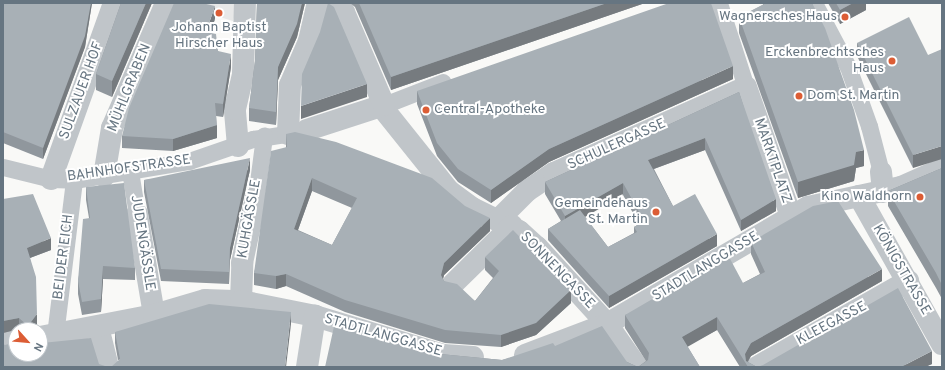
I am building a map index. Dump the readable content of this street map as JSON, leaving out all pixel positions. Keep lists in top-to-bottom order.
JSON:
{
  "streets": {
    "street": [
      "MÜHLGRABEN",
      "SULZAUER HOF",
      "SCHULERGASSE",
      "MARKTPLATZ",
      "BAHNHOFSTRASSE",
      "KUHGÄSSLE",
      "JUDENGÄSSLE",
      "BEI DER EICH",
      "STADTLANGGASSE",
      "KÖNIGSTRASSE",
      "SONNENGASSE",
      "KLEEGASSE"
    ]
  },
  "crossings": [
    ["MÜHLGRABEN", "BAHNHOFSTRASSE"],
    ["SULZAUER HOF", "BAHNHOFSTRASSE"],
    ["SCHULERGASSE", "MARKTPLATZ"],
    ["SCHULERGASSE", "SONNENGASSE"],
    ["MARKTPLATZ", "STADTLANGGASSE"],
    ["MARKTPLATZ", "KÖNIGSTRASSE"],
    ["BAHNHOFSTRASSE", "KUHGÄSSLE"],
    ["BAHNHOFSTRASSE", "JUDENGÄSSLE"],
    ["BAHNHOFSTRASSE", "BEI DER EICH"],
    ["KUHGÄSSLE", "STADTLANGGASSE"],
    ["JUDENGÄSSLE", "STADTLANGGASSE"],
    ["STADTLANGGASSE", "SONNENGASSE"],
    ["KÖNIGSTRASSE", "KLEEGASSE"]
  ],
  "places": [
    "Johann Baptist Hirscher Haus",
    "Wagnersches Haus",
    "Erckenbrechtsches Haus",
    "Dom St. Martin",
    "Central-Apotheke",
    "Kino Waldhorn",
    "Gemeindehaus St. Martin"
  ],
  "north": "bottom right"
}
